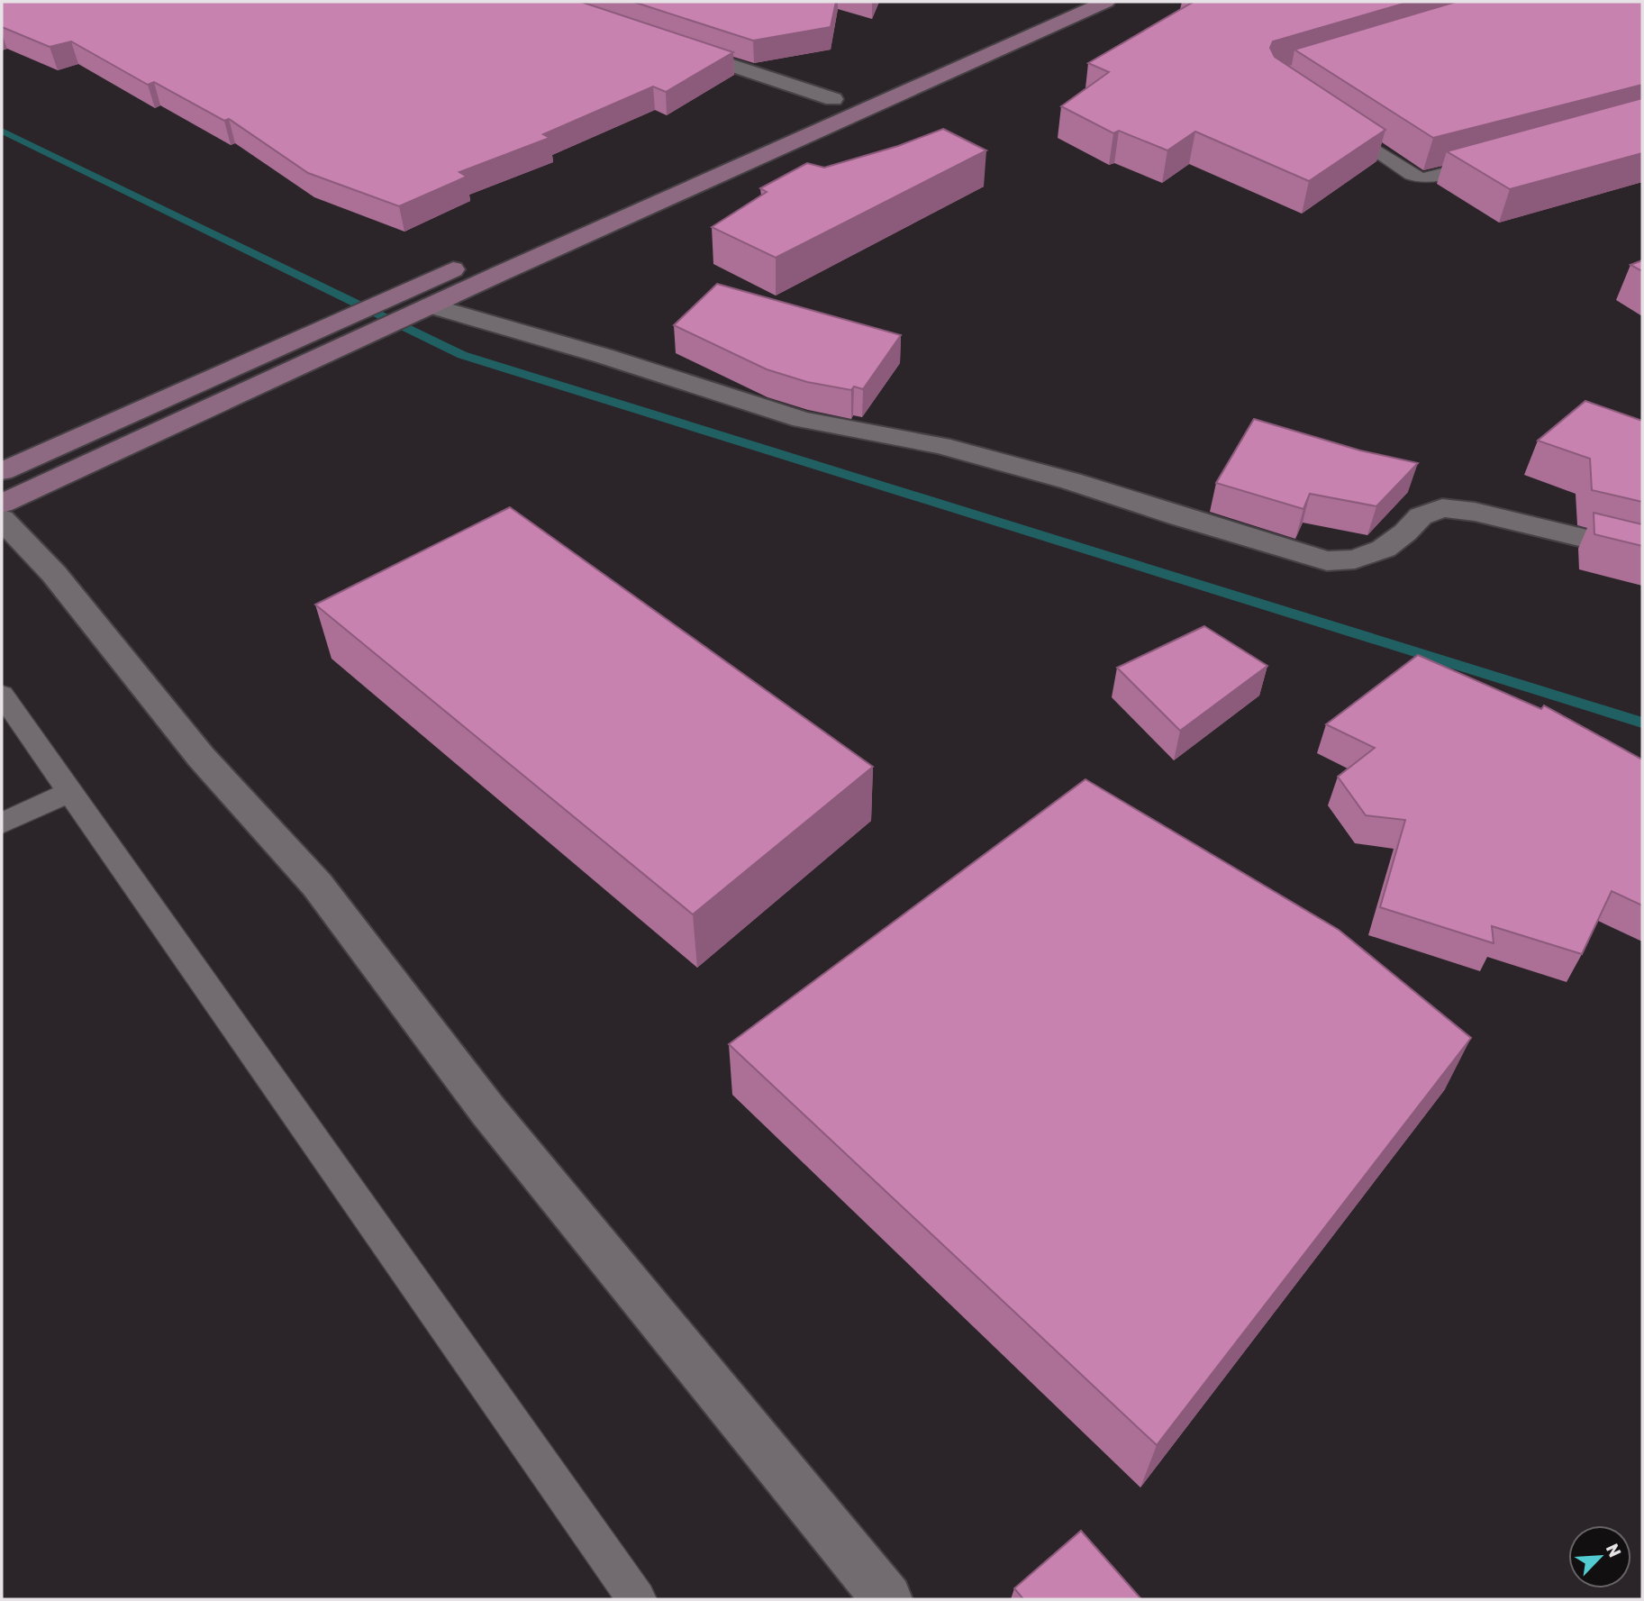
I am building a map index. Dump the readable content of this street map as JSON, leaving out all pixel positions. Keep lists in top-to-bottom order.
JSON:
{
  "north": "top right"
}
